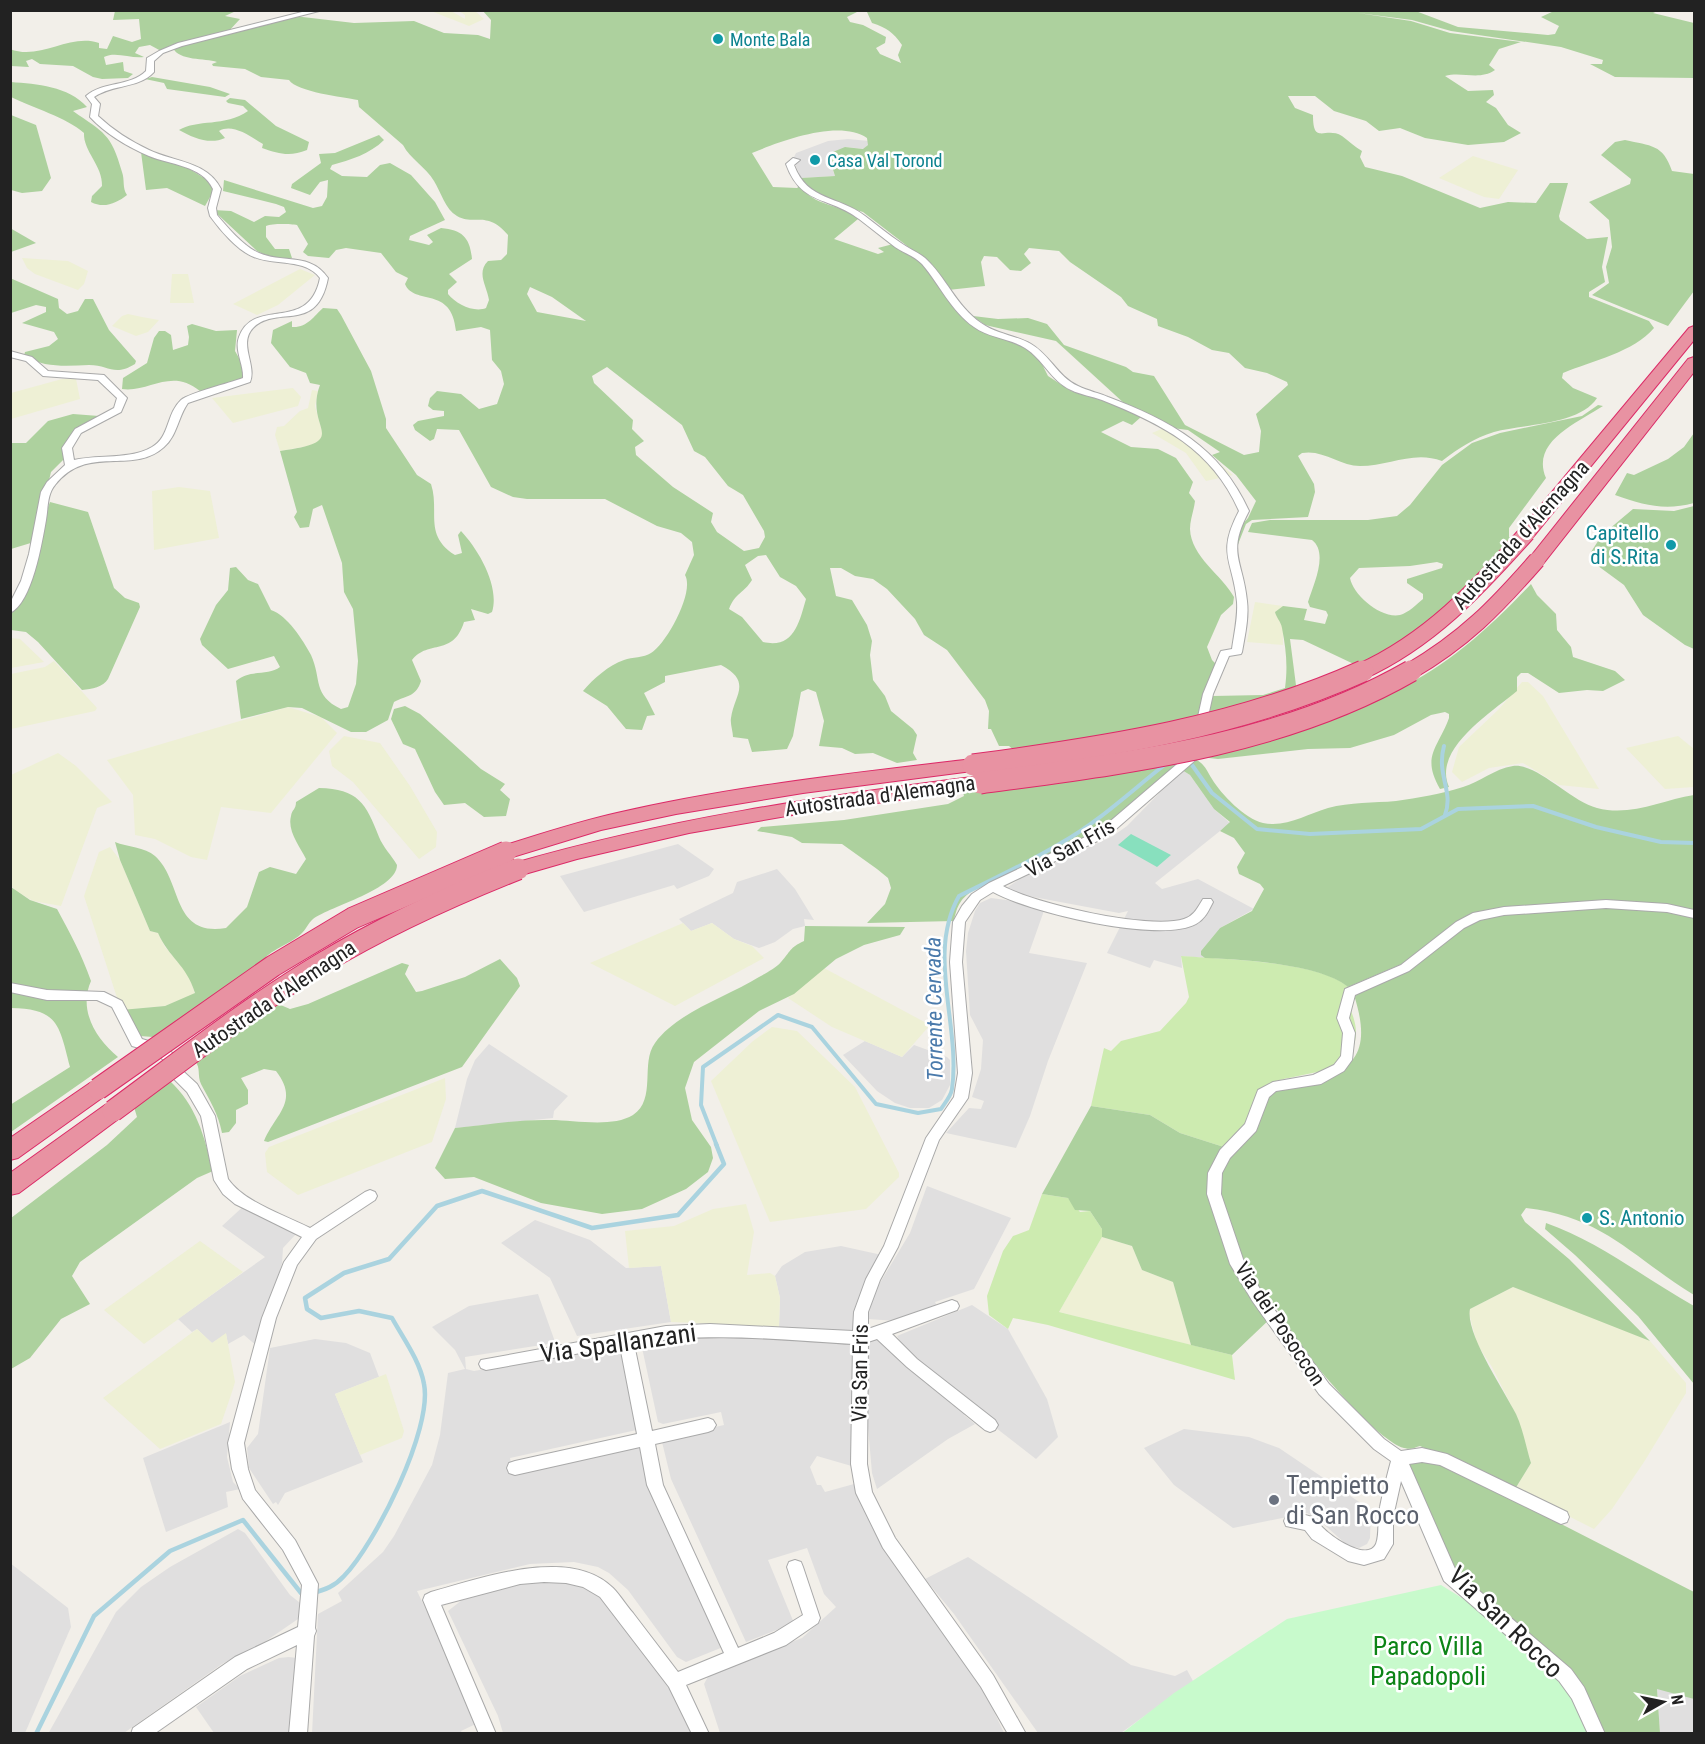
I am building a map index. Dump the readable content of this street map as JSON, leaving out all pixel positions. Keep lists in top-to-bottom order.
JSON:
{
  "streets": {
    "highway": ["Autostrada d'Alemagna"],
    "street": [
      "Via San Fris",
      "Via dei Posoccon",
      "Via Spallanzani",
      "Via San Rocco"
    ]
  },
  "crossings": [
    ["Via San Fris", "Via Spallanzani"],
    ["Via dei Posoccon", "Via San Rocco"]
  ],
  "water": ["Torrente Cervada"],
  "parks": ["Parco Villa Papadopoli"],
  "places": [
    "Monte Bala",
    "Casa Val Torond",
    "Capitello di S.Rita",
    "S. Antonio",
    "Tempietto di San Rocco"
  ],
  "north": "right"
}
